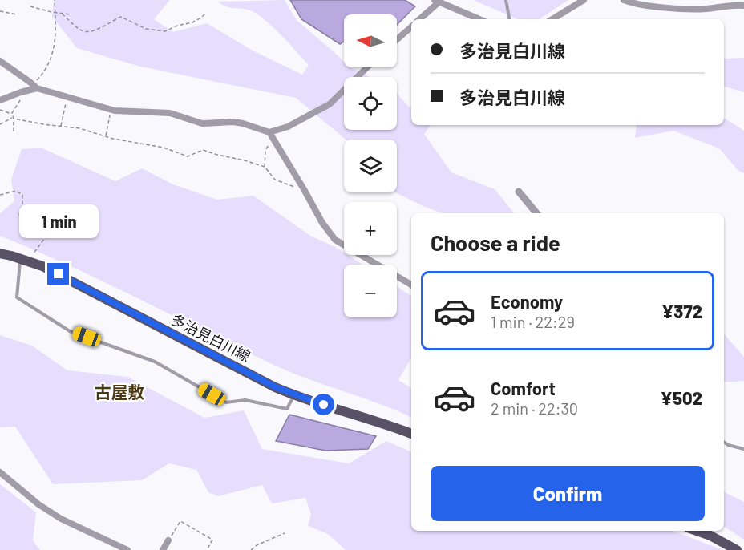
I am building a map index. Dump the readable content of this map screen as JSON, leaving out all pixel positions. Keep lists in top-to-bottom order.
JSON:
{
  "streets": {
    "main road": ["多治見白川線"]
  },
  "districts": ["古屋敷"],
  "north": "left",
  "page": {
    "map_buttons": ["+", "−"],
    "banner": ["多治見白川線", "多治見白川線"],
    "bubble": "1 min",
    "heading": "Choose a ride",
    "list": [
      {
        "name": "Economy",
        "note": "1 min · 22:29",
        "value": "¥372"
      },
      {
        "name": "Comfort",
        "note": "2 min · 22:30",
        "value": "¥502"
      }
    ],
    "buttons": "Confirm"
  }
}
